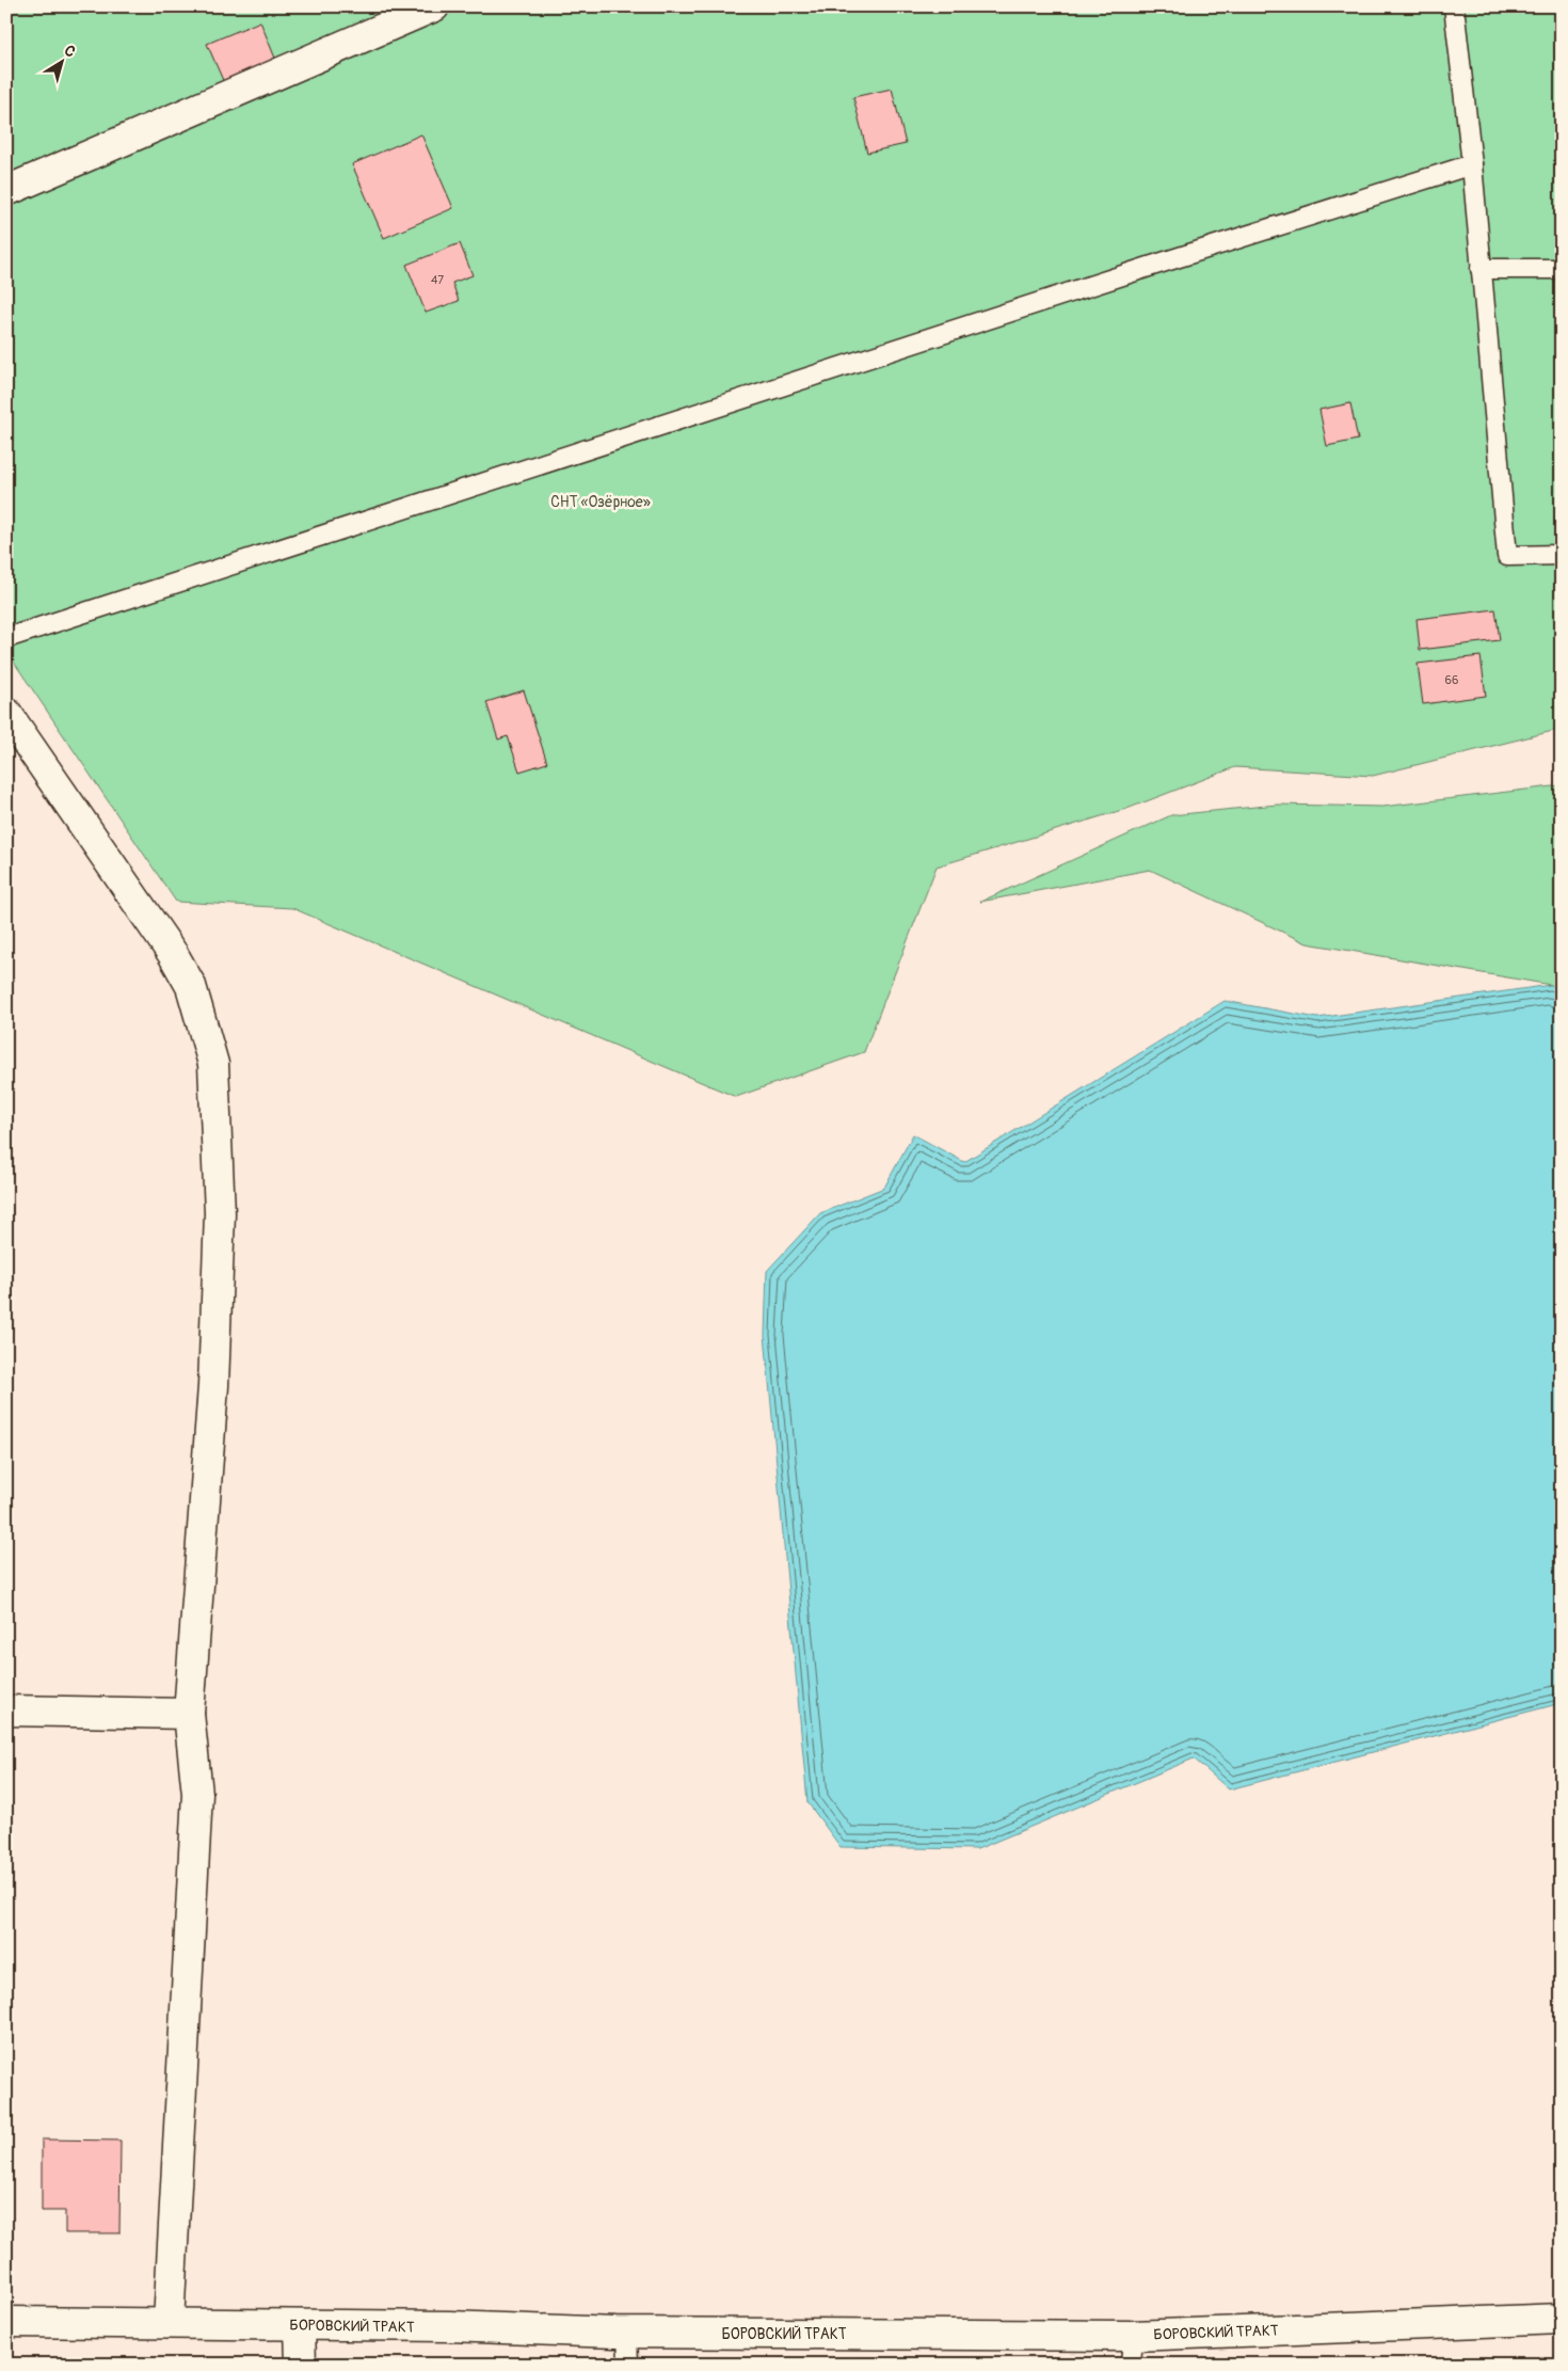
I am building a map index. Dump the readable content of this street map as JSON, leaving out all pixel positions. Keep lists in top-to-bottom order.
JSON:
{
  "streets": {
    "street": ["БОРОВСКИЙ ТРАКТ"]
  },
  "parks": ["СНТ «Озёрное»"],
  "house_numbers": ["47", "66"],
  "north": "top right"
}
